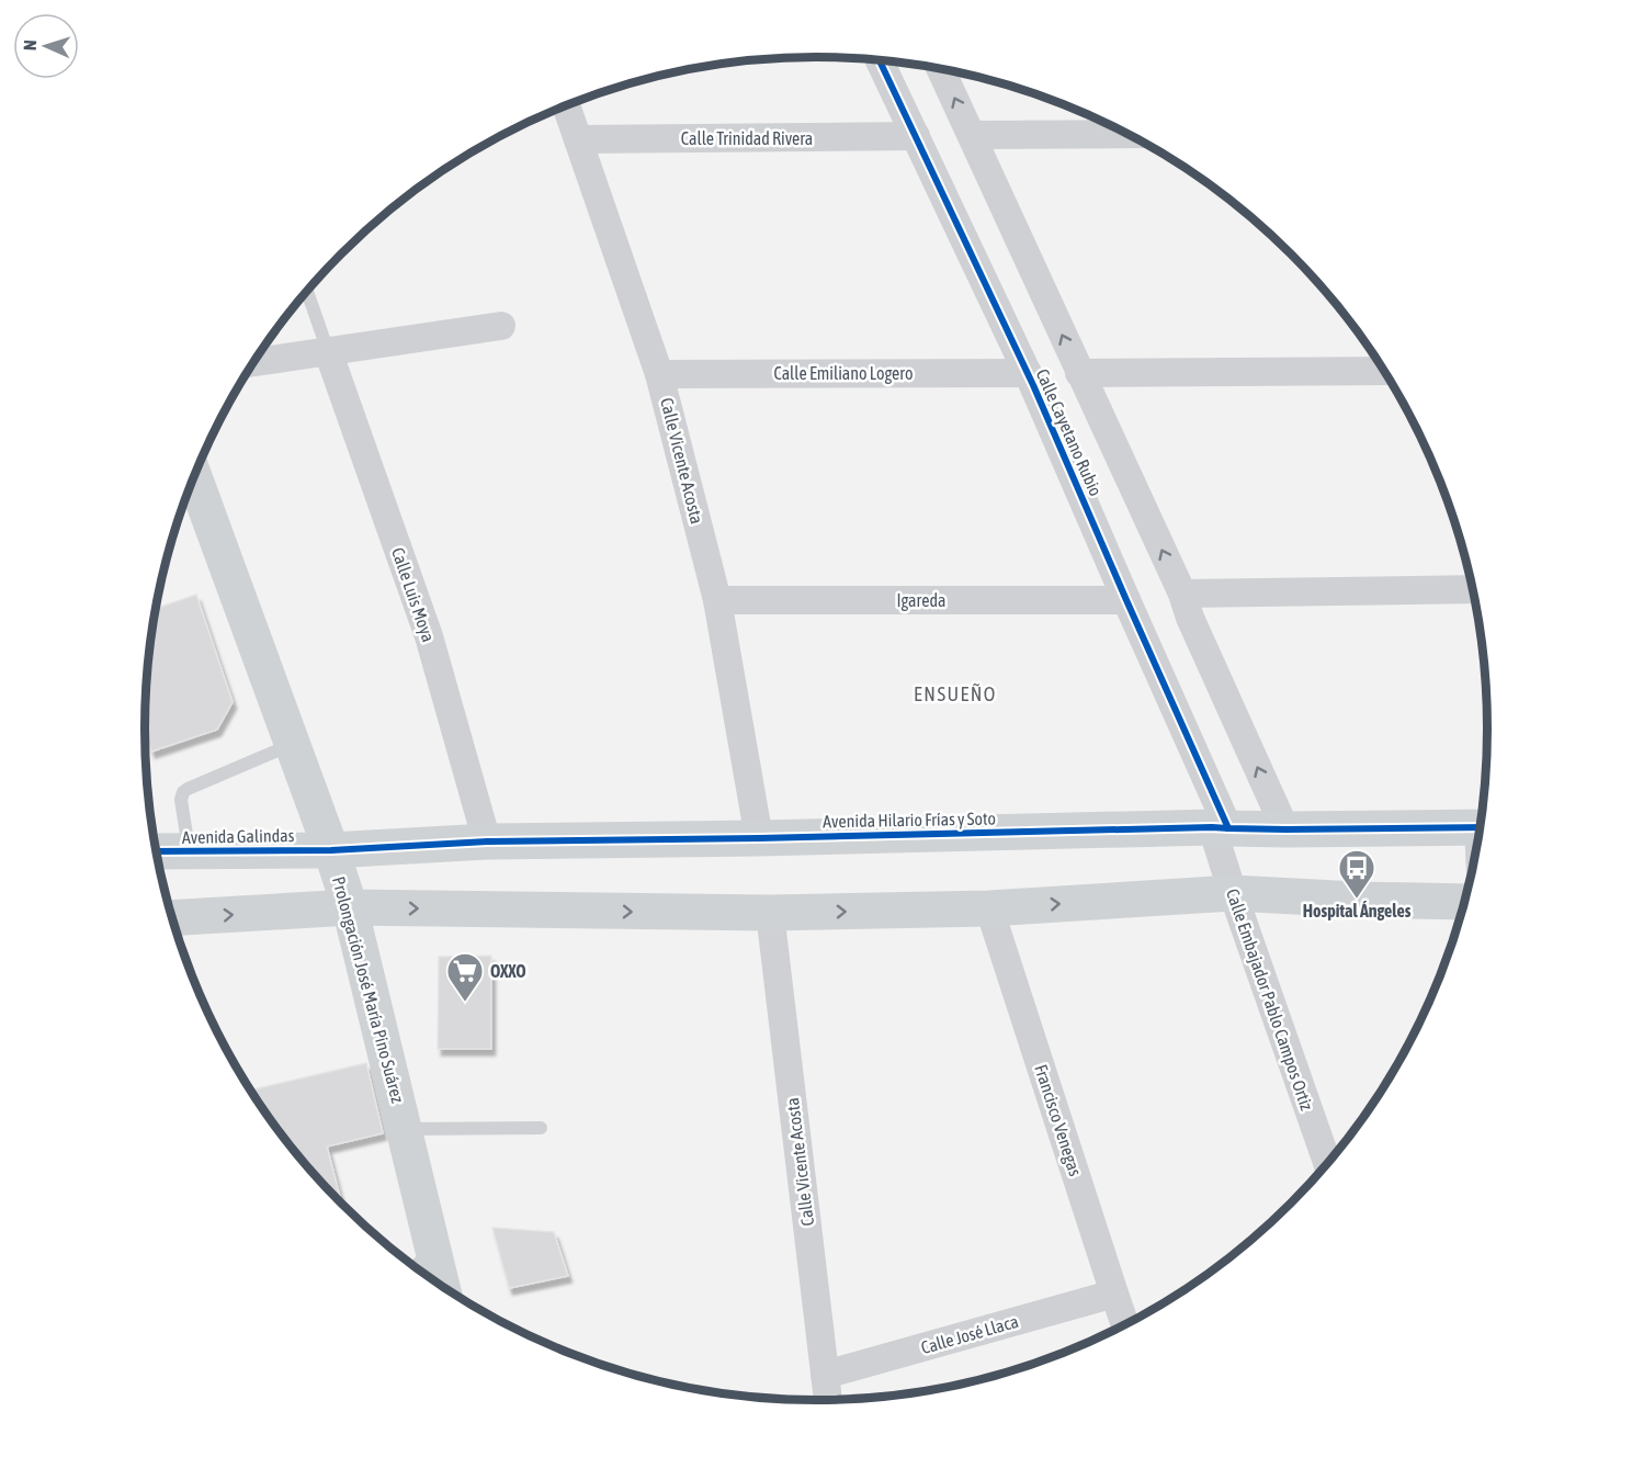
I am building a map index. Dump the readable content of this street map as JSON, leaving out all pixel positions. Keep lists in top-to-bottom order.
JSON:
{
  "streets": {
    "street": [
      "Calle Trinidad Rivera",
      "Calle Emiliano Logero",
      "Calle Cayetano Rubio",
      "Calle Vicente Acosta",
      "Calle Luis Moya",
      "Igareda",
      "Avenida Hilario Frías y Soto",
      "Avenida Galindas",
      "Prolongación José María Pino Suárez",
      "Calle Embajador Pablo Campos Ortiz",
      "Francisco Venegas",
      "Calle José Llaca"
    ]
  },
  "crossings": [
    ["Calle Trinidad Rivera", "Calle Cayetano Rubio"],
    ["Calle Trinidad Rivera", "Calle Vicente Acosta"],
    ["Calle Emiliano Logero", "Calle Cayetano Rubio"],
    ["Calle Emiliano Logero", "Calle Vicente Acosta"],
    ["Calle Cayetano Rubio", "Igareda"],
    ["Calle Cayetano Rubio", "Avenida Hilario Frías y Soto"],
    ["Calle Cayetano Rubio", "Calle Embajador Pablo Campos Ortiz"],
    ["Calle Vicente Acosta", "Igareda"],
    ["Calle Vicente Acosta", "Avenida Hilario Frías y Soto"],
    ["Calle Vicente Acosta", "Calle José Llaca"],
    ["Calle Luis Moya", "Avenida Hilario Frías y Soto"],
    ["Avenida Hilario Frías y Soto", "Avenida Galindas"],
    ["Avenida Hilario Frías y Soto", "Prolongación José María Pino Suárez"],
    ["Avenida Hilario Frías y Soto", "Calle Embajador Pablo Campos Ortiz"],
    ["Avenida Galindas", "Prolongación José María Pino Suárez"],
    ["Francisco Venegas", "Calle José Llaca"]
  ],
  "districts": ["ENSUEÑO"],
  "places": {
    "bus stop": ["Hospital Ángeles"],
    "supermarket": ["OXXO"]
  },
  "north": "left"
}
